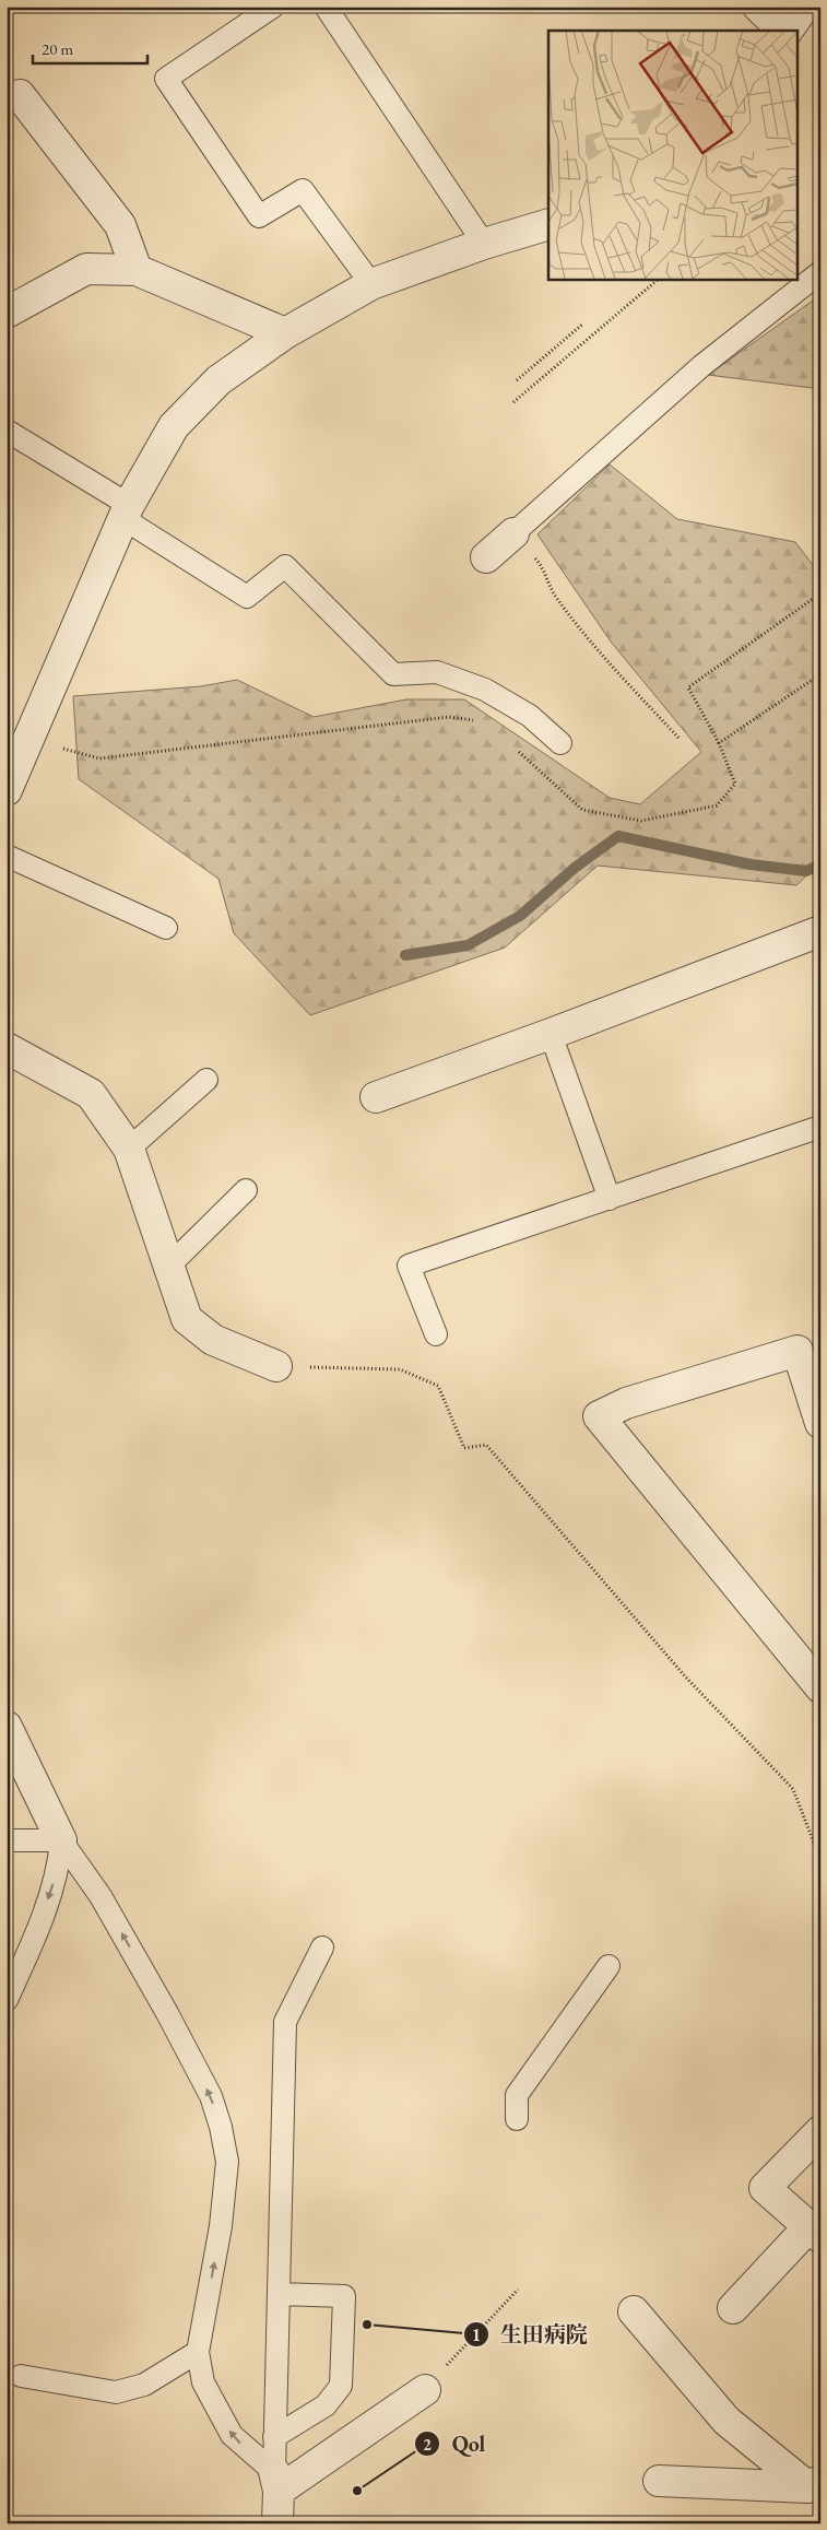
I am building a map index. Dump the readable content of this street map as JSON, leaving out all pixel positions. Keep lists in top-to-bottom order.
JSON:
{
  "places": ["生田病院", "Qol"],
  "scale_bar": "20 m"
}
